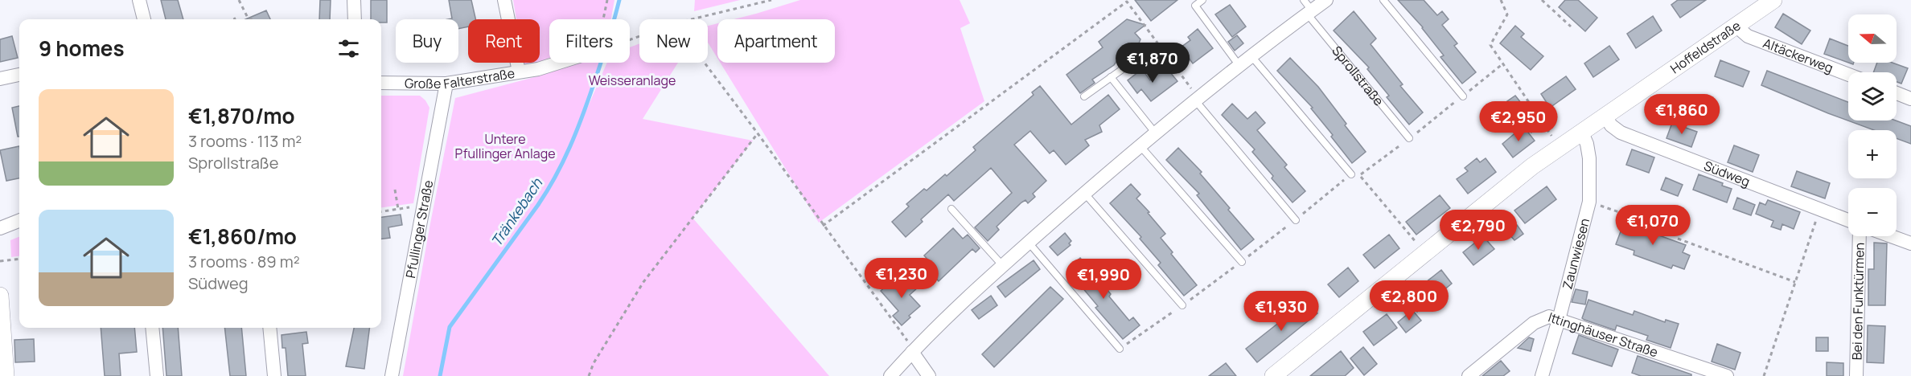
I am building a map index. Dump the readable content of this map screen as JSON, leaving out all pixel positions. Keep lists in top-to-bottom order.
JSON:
{
  "streets": {
    "street": [
      "Hoffeldstraße",
      "Altäckerweg",
      "Große Falterstraße",
      "Südweg",
      "Pfullinger Straße",
      "Zaunwiesen",
      "Bei den Funktürmen",
      "Ittinghäuser Straße"
    ],
    "lane": ["Sprollstraße"]
  },
  "crossings": [
    ["Hoffeldstraße", "Altäckerweg"],
    ["Hoffeldstraße", "Südweg"],
    ["Hoffeldstraße", "Zaunwiesen"],
    ["Große Falterstraße", "Pfullinger Straße"],
    ["Zaunwiesen", "Ittinghäuser Straße"]
  ],
  "water": ["Tränkebach"],
  "parks": ["Weisseranlage", "Untere Pfullinger Anlage"],
  "north": "left",
  "page": {
    "map_buttons": ["+", "−"],
    "chip": [
      "Buy",
      "Rent",
      "Filters",
      "New",
      "Apartment"
    ],
    "heading": "9 homes",
    "price": [
      "€1,870",
      "€1,860",
      "€2,950",
      "€1,070",
      "€2,790",
      "€1,230",
      "€1,990",
      "€2,800",
      "€1,930"
    ],
    "list": [
      {
        "name": "€1,870/mo",
        "note": "3 rooms · 113 m² · Sprollstraße"
      },
      {
        "name": "€1,860/mo",
        "note": "3 rooms · 89 m² · Südweg"
      }
    ]
  }
}
